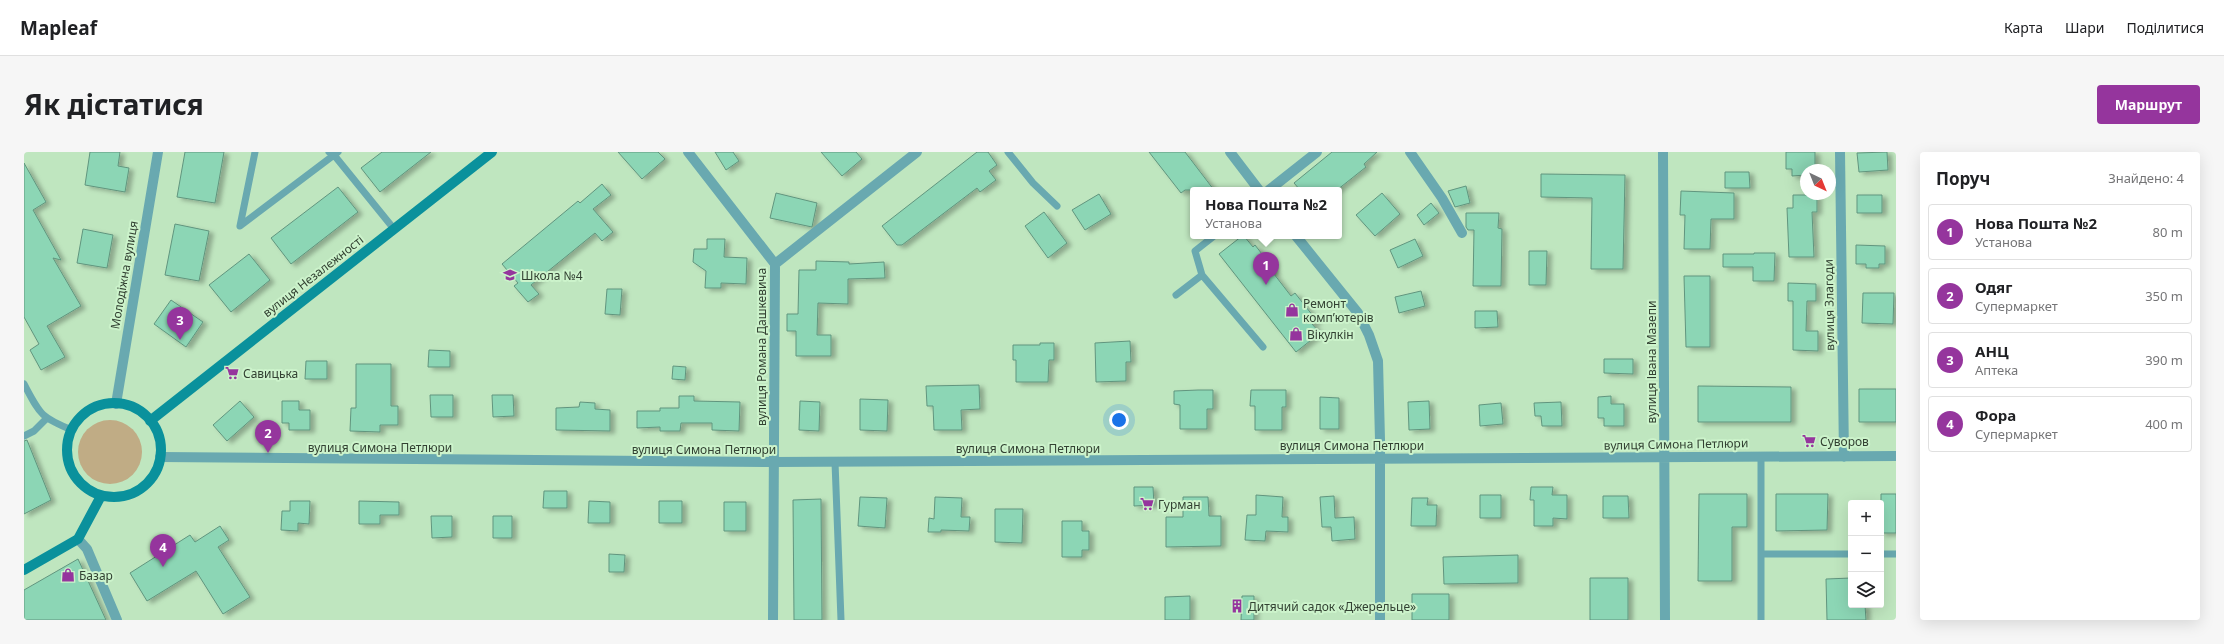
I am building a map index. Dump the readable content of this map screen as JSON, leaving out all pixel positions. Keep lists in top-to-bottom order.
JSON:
{
  "streets": {
    "main road": ["вулиця Незалежності"],
    "street": [
      "Молодіжна вулиця",
      "вулиця Злагоди",
      "вулиця Романа Дашкевича",
      "вулиця Івана Мазепи",
      "вулиця Симона Петлюри"
    ]
  },
  "crossings": [
    ["Молодіжна вулиця", "вулиця Незалежності"],
    ["Молодіжна вулиця", "вулиця Симона Петлюри"],
    ["вулиця Незалежності", "вулиця Симона Петлюри"],
    ["вулиця Злагоди", "вулиця Симона Петлюри"],
    ["вулиця Романа Дашкевича", "вулиця Симона Петлюри"],
    ["вулиця Івана Мазепи", "вулиця Симона Петлюри"]
  ],
  "places": {
    "school or university": ["Школа №4"],
    "shop": ["Ремонт комп’ютерів", "Вікулкін", "Базар"],
    "supermarket": ["Савицька", "Суворов", "Гурман"],
    "building": ["Дитячий садок «Джерельце»"]
  },
  "north": "bottom right",
  "page": {
    "header": "Mapleaf",
    "nav": ["Карта", "Шари", "Поділитися"],
    "title": "Як дістатися",
    "buttons": "Маршрут",
    "heading": ["Поруч", "Знайдено: 4"],
    "popup": ["Нова Пошта №2", "Установа"],
    "list": [
      {
        "mark": "1",
        "name": "Нова Пошта №2",
        "note": "Установа",
        "value": "80 m"
      },
      {
        "mark": "2",
        "name": "Одяг",
        "note": "Супермаркет",
        "value": "350 m"
      },
      {
        "mark": "3",
        "name": "АНЦ",
        "note": "Аптека",
        "value": "390 m"
      },
      {
        "mark": "4",
        "name": "Фора",
        "note": "Супермаркет",
        "value": "400 m"
      }
    ],
    "pins": [
      "1",
      "3",
      "2",
      "4"
    ],
    "map_buttons": ["+", "−"]
  }
}
